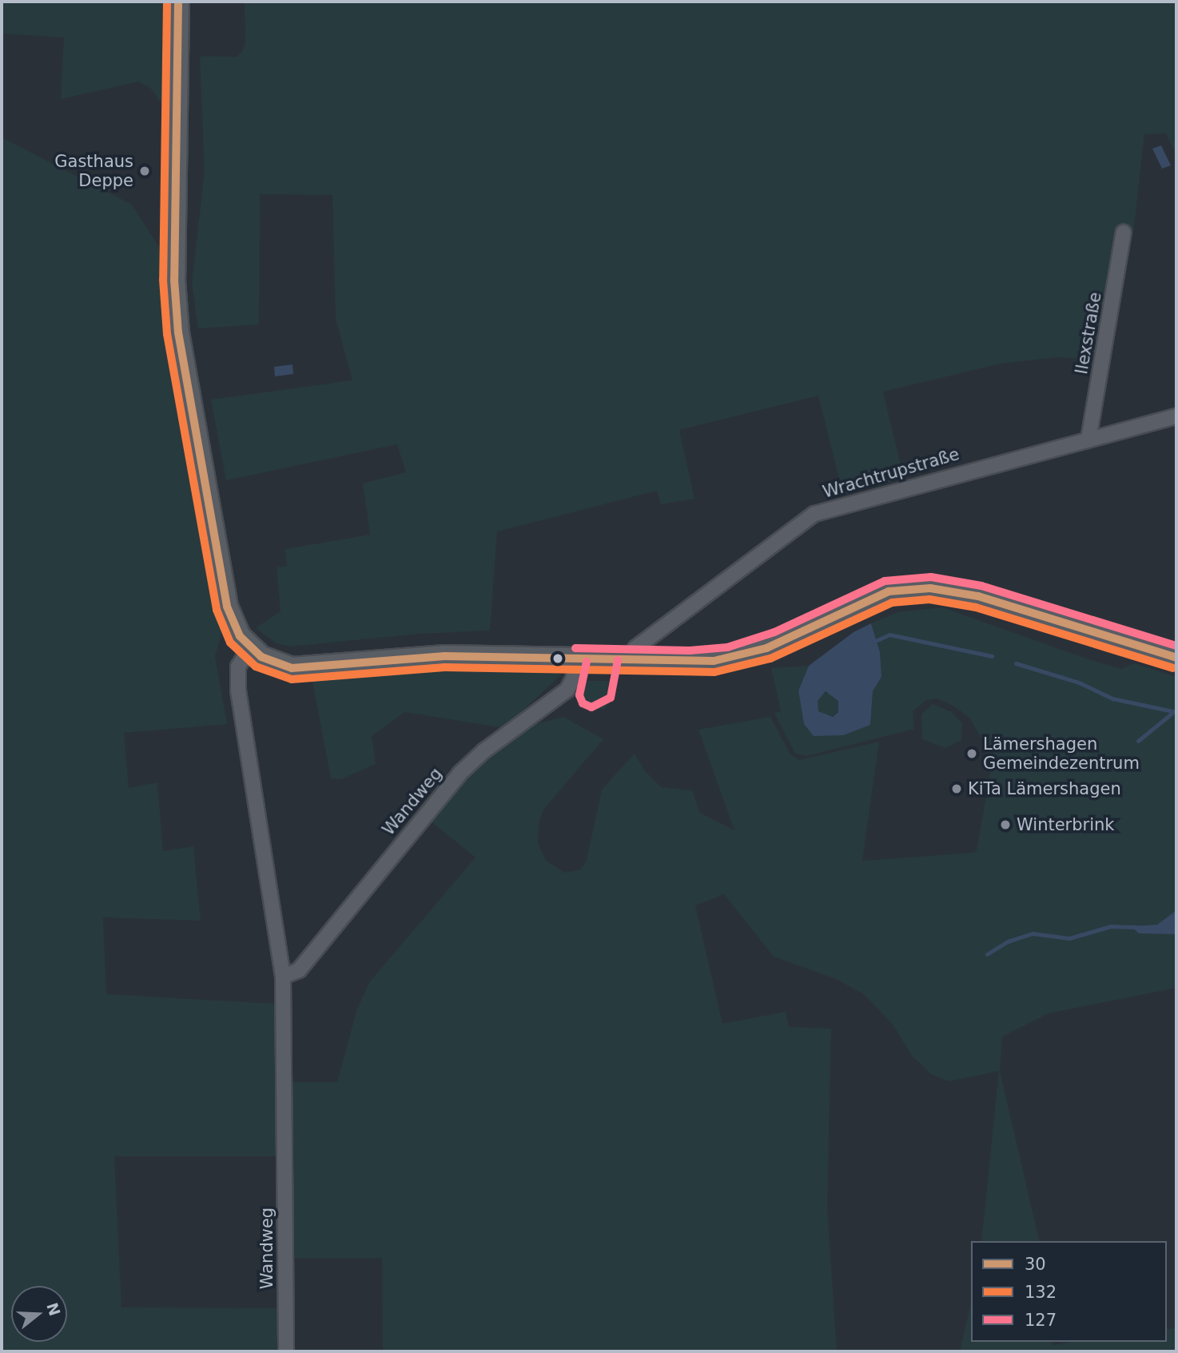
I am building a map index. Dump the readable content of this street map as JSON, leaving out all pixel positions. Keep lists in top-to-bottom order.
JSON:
{
  "streets": {
    "street": ["Ilexstraße", "Wrachtrupstraße", "Wandweg"]
  },
  "crossings": [
    ["Ilexstraße", "Wrachtrupstraße"]
  ],
  "places": [
    "Gasthaus Deppe",
    "Lämershagen Gemeindezentrum",
    "KiTa Lämershagen",
    "Winterbrink"
  ],
  "lines": ["transit line 30", "transit line 132", "transit line 127"],
  "legend": ["30", "132", "127"],
  "north": "right"
}
